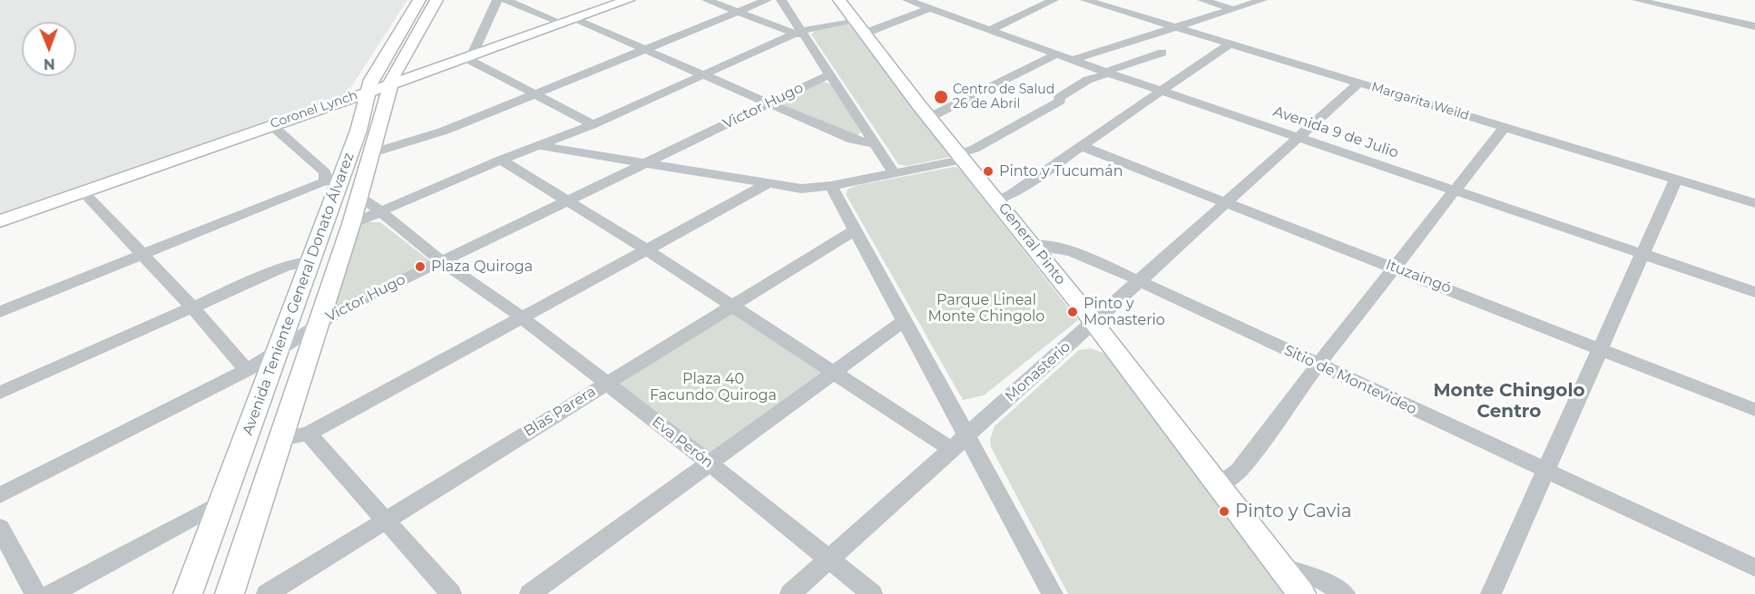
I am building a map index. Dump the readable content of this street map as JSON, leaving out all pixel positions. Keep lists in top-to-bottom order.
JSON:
{
  "streets": {
    "main road": ["Coronel Lynch", "General Pinto", "Avenida Teniente General Donato Álvarez"],
    "street": [
      "Margarita Weild",
      "Victor Hugo",
      "Avenida 9 de Julio",
      "Ituzaingó",
      "Monasterio",
      "Sitio de Montevideo",
      "Blas Parera",
      "Eva Perón"
    ]
  },
  "crossings": [
    ["Margarita Weild", "Monasterio"],
    ["Victor Hugo", "Avenida Teniente General Donato Álvarez"],
    ["Victor Hugo", "Eva Perón"],
    ["Coronel Lynch", "Avenida Teniente General Donato Álvarez"],
    ["Avenida 9 de Julio", "Monasterio"],
    ["General Pinto", "Monasterio"],
    ["General Pinto", "Sitio de Montevideo"],
    ["Ituzaingó", "Monasterio"],
    ["Avenida Teniente General Donato Álvarez", "Eva Perón"],
    ["Monasterio", "Sitio de Montevideo"],
    ["Monasterio", "Eva Perón"],
    ["Blas Parera", "Eva Perón"]
  ],
  "districts": ["Monte Chingolo Centro"],
  "parks": ["Parque Lineal Monte Chingolo", "Plaza 40 Facundo Quiroga"],
  "places": [
    "Centro de Salud 26 de Abril",
    "Pinto y Tucumán",
    "Plaza Quiroga",
    "Pinto y Monasterio",
    "Pinto y Cavia"
  ],
  "north": "bottom"
}
